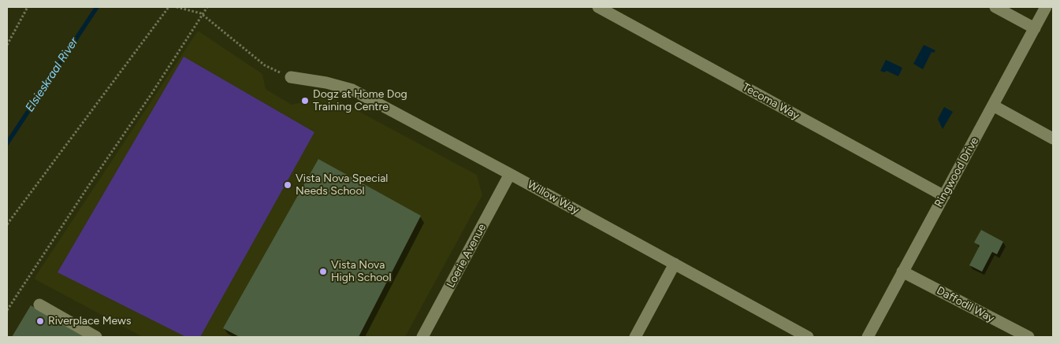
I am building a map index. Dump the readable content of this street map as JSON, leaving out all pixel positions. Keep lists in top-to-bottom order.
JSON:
{
  "streets": {
    "street": [
      "Tecoma Way",
      "Ringwood Drive",
      "Willow Way",
      "Loerie Avenue",
      "Daffodil Way"
    ]
  },
  "crossings": [
    ["Tecoma Way", "Ringwood Drive"],
    ["Ringwood Drive", "Daffodil Way"],
    ["Willow Way", "Loerie Avenue"]
  ],
  "water": ["Elsieskraal River"],
  "places": [
    "Dogz at Home Dog Training Centre",
    "Vista Nova Special Needs School",
    "Vista Nova High School",
    "Riverplace Mews"
  ]
}
